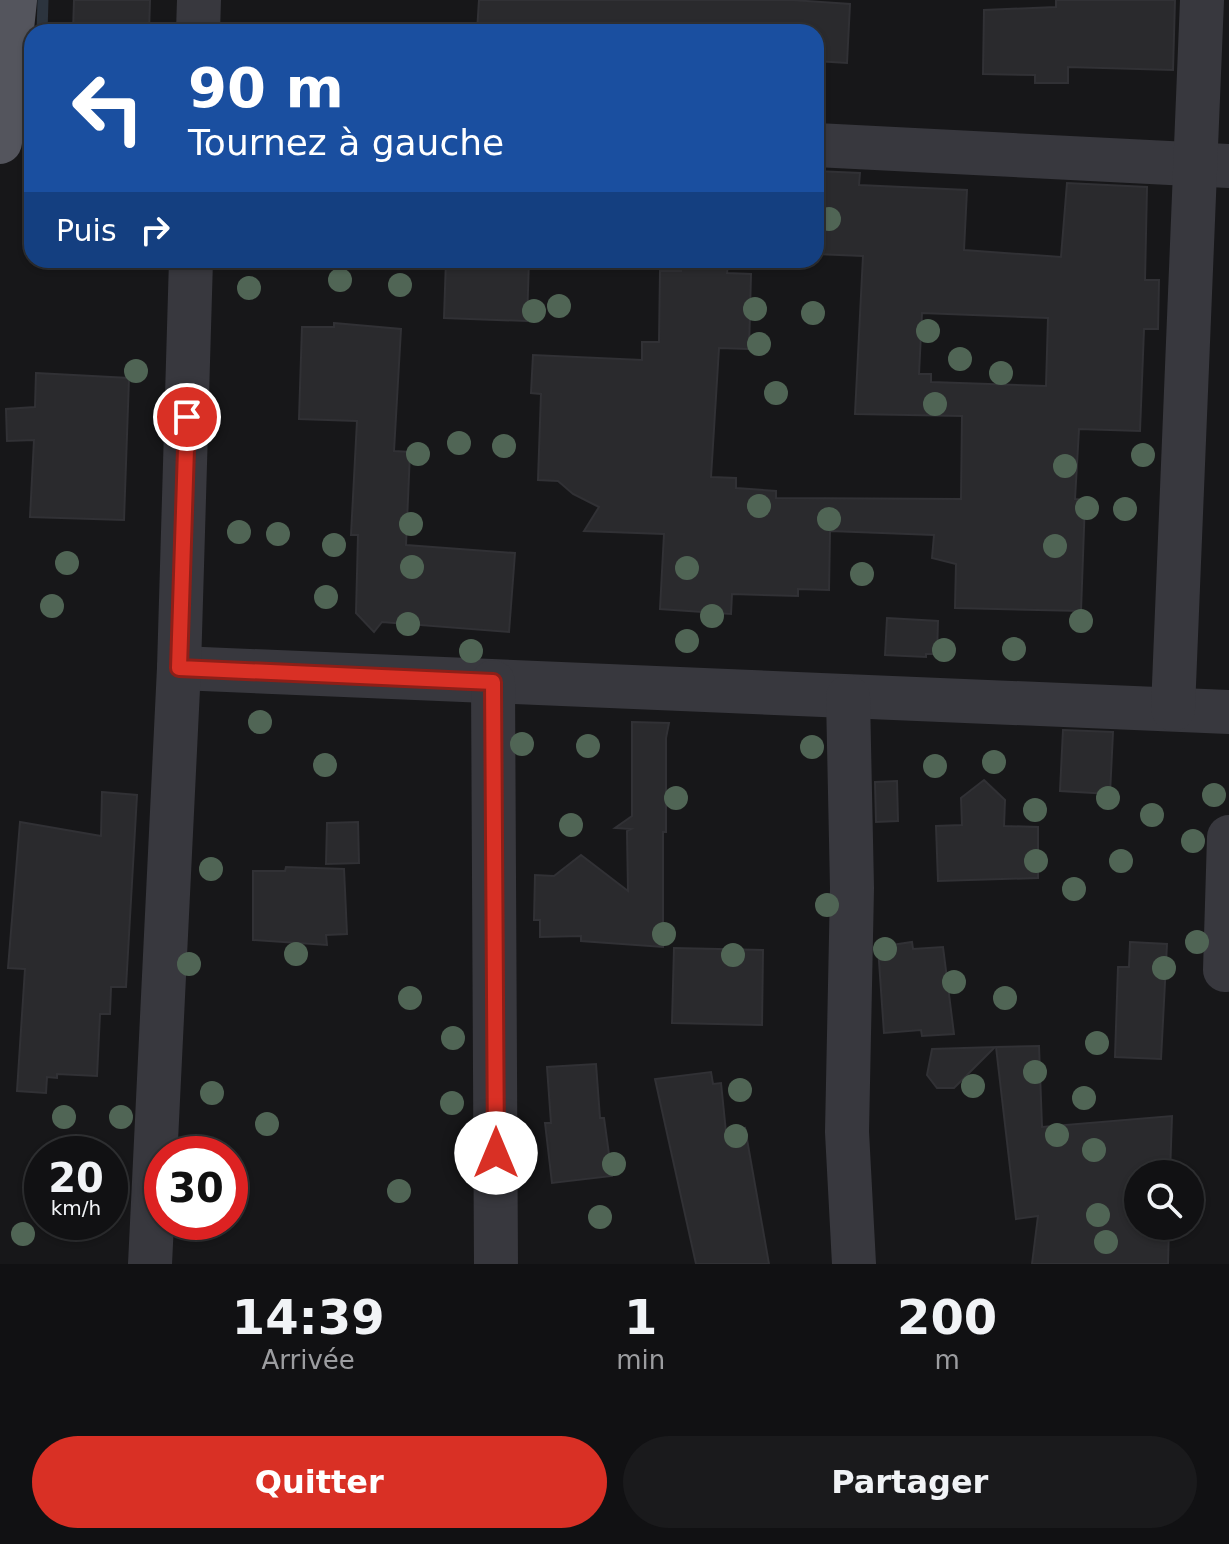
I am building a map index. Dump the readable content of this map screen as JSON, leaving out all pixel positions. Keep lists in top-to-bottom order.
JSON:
{
  "page": {
    "turn": ["90 m", "Tournez à gauche"],
    "then": "Puis",
    "speed": "20 km/h",
    "limit": "30",
    "eta": [
      "14:39",
      "Arrivée",
      "1",
      "min",
      "200",
      "m"
    ],
    "buttons": ["Quitter", "Partager"]
  }
}
